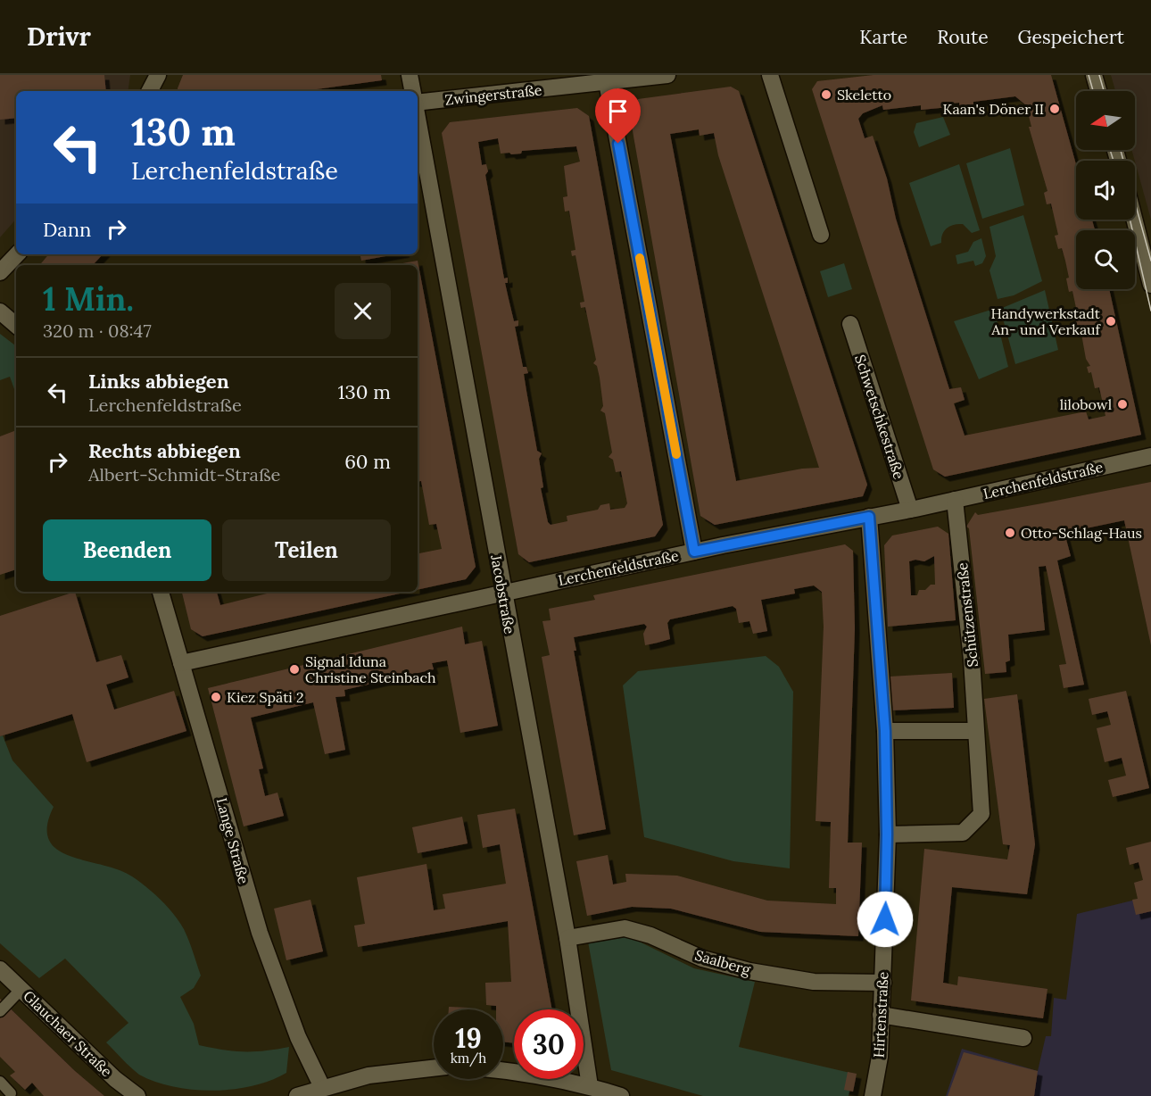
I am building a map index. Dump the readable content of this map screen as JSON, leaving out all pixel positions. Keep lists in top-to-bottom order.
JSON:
{
  "streets": {
    "street": [
      "Zwingerstraße",
      "Schwetschkestraße",
      "Lerchenfeldstraße",
      "Jacobstraße",
      "Schützenstraße",
      "Lange Straße",
      "Saalberg",
      "Hirtenstraße",
      "Glauchaer Straße"
    ]
  },
  "crossings": [
    ["Schwetschkestraße", "Lerchenfeldstraße"],
    ["Lerchenfeldstraße", "Jacobstraße"],
    ["Lerchenfeldstraße", "Schützenstraße"],
    ["Lerchenfeldstraße", "Lange Straße"],
    ["Lerchenfeldstraße", "Hirtenstraße"],
    ["Jacobstraße", "Saalberg"],
    ["Schützenstraße", "Hirtenstraße"],
    ["Saalberg", "Hirtenstraße"]
  ],
  "places": [
    "Skeletto",
    "Kaan's Döner II",
    "Handywerkstadt An- und Verkauf",
    "lilobowl",
    "Otto-Schlag-Haus",
    "Signal Iduna Christine Steinbach",
    "Kiez Späti 2"
  ],
  "north": "left",
  "page": {
    "header": "Drivr",
    "nav": ["Karte", "Route", "Gespeichert"],
    "turn": ["130 m", "Lerchenfeldstraße"],
    "then": "Dann",
    "heading": ["1 Min.", "320 m · 08:47"],
    "list": [
      {
        "name": "Links abbiegen",
        "note": "Lerchenfeldstraße",
        "value": "130 m"
      },
      {
        "name": "Rechts abbiegen",
        "note": "Albert-Schmidt-Straße",
        "value": "60 m"
      }
    ],
    "buttons": ["Beenden", "Teilen"],
    "speed": "19 km/h",
    "limit": "30"
  }
}
